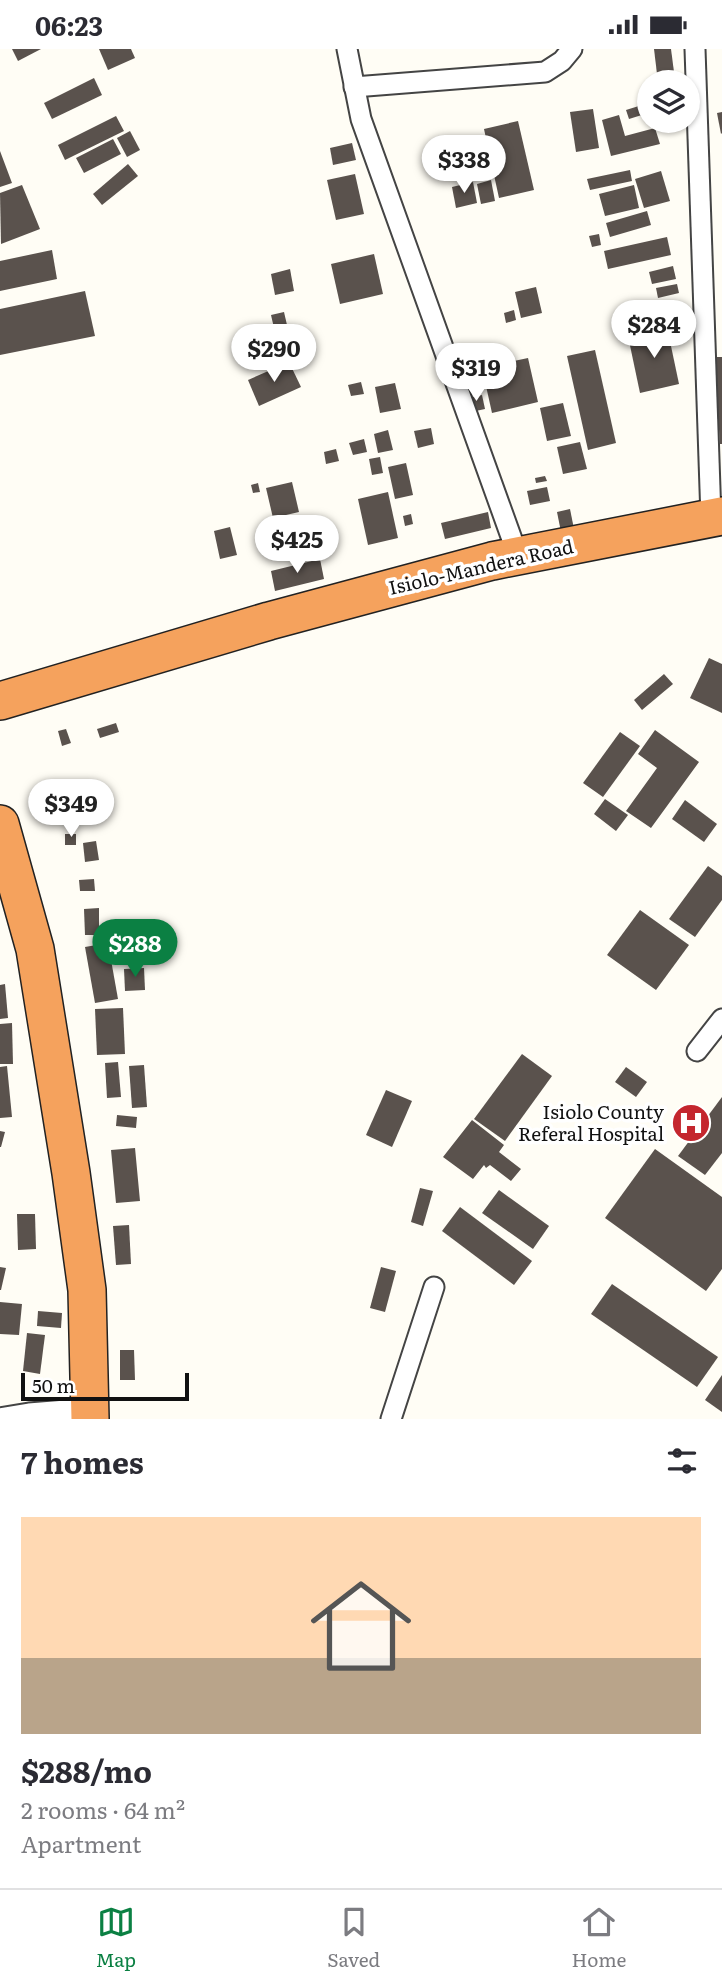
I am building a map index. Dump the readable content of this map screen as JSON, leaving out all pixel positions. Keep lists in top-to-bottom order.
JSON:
{
  "streets": {
    "highway": ["Isiolo-Mandera Road"]
  },
  "places": {
    "hospital": ["Isiolo County Referal Hospital"]
  },
  "scale_bar": "50 m",
  "page": {
    "status": "06:23",
    "price": [
      "$338",
      "$284",
      "$290",
      "$319",
      "$425",
      "$349",
      "$288"
    ],
    "scale": "50 m",
    "heading": "7 homes",
    "list": [
      {
        "name": "$288/mo",
        "note": "2 rooms · 64 m² · Apartment"
      }
    ],
    "tabs": ["Map", "Saved", "Home"]
  }
}
